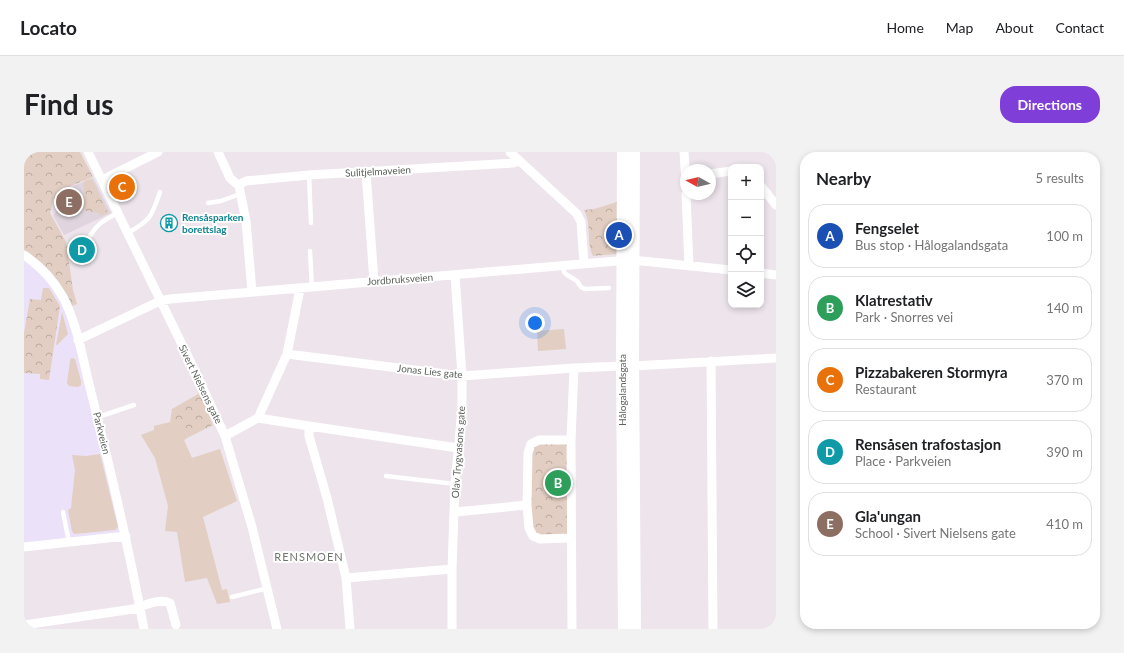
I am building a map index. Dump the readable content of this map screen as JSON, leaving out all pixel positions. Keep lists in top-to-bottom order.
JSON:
{
  "streets": {
    "street": [
      "Sulitjelmaveien",
      "Jordbruksveien",
      "Jonas Lies gate",
      "Sivert Nielsens gate",
      "Hålogalandsgata",
      "Parkveien",
      "Olav Trygvasons gate"
    ]
  },
  "crossings": [
    ["Jordbruksveien", "Sivert Nielsens gate"],
    ["Jordbruksveien", "Hålogalandsgata"],
    ["Jordbruksveien", "Parkveien"],
    ["Jordbruksveien", "Olav Trygvasons gate"],
    ["Jonas Lies gate", "Hålogalandsgata"],
    ["Jonas Lies gate", "Olav Trygvasons gate"]
  ],
  "districts": ["RENSMOEN"],
  "places": {
    "building": ["Rensåsparken borettslag"]
  },
  "north": "left",
  "page": {
    "header": "Locato",
    "nav": [
      "Home",
      "Map",
      "About",
      "Contact"
    ],
    "buttons": "Directions",
    "title": "Find us",
    "heading": ["Nearby", "5 results"],
    "map_buttons": ["+", "−"],
    "pins": [
      "C",
      "E",
      "A",
      "D",
      "B"
    ],
    "list": [
      {
        "mark": "A",
        "name": "Fengselet",
        "note": "Bus stop · Hålogalandsgata",
        "value": "100 m"
      },
      {
        "mark": "B",
        "name": "Klatrestativ",
        "note": "Park · Snorres vei",
        "value": "140 m"
      },
      {
        "mark": "C",
        "name": "Pizzabakeren Stormyra",
        "note": "Restaurant",
        "value": "370 m"
      },
      {
        "mark": "D",
        "name": "Rensåsen trafostasjon",
        "note": "Place · Parkveien",
        "value": "390 m"
      },
      {
        "mark": "E",
        "name": "Gla'ungan",
        "note": "School · Sivert Nielsens gate",
        "value": "410 m"
      }
    ]
  }
}
